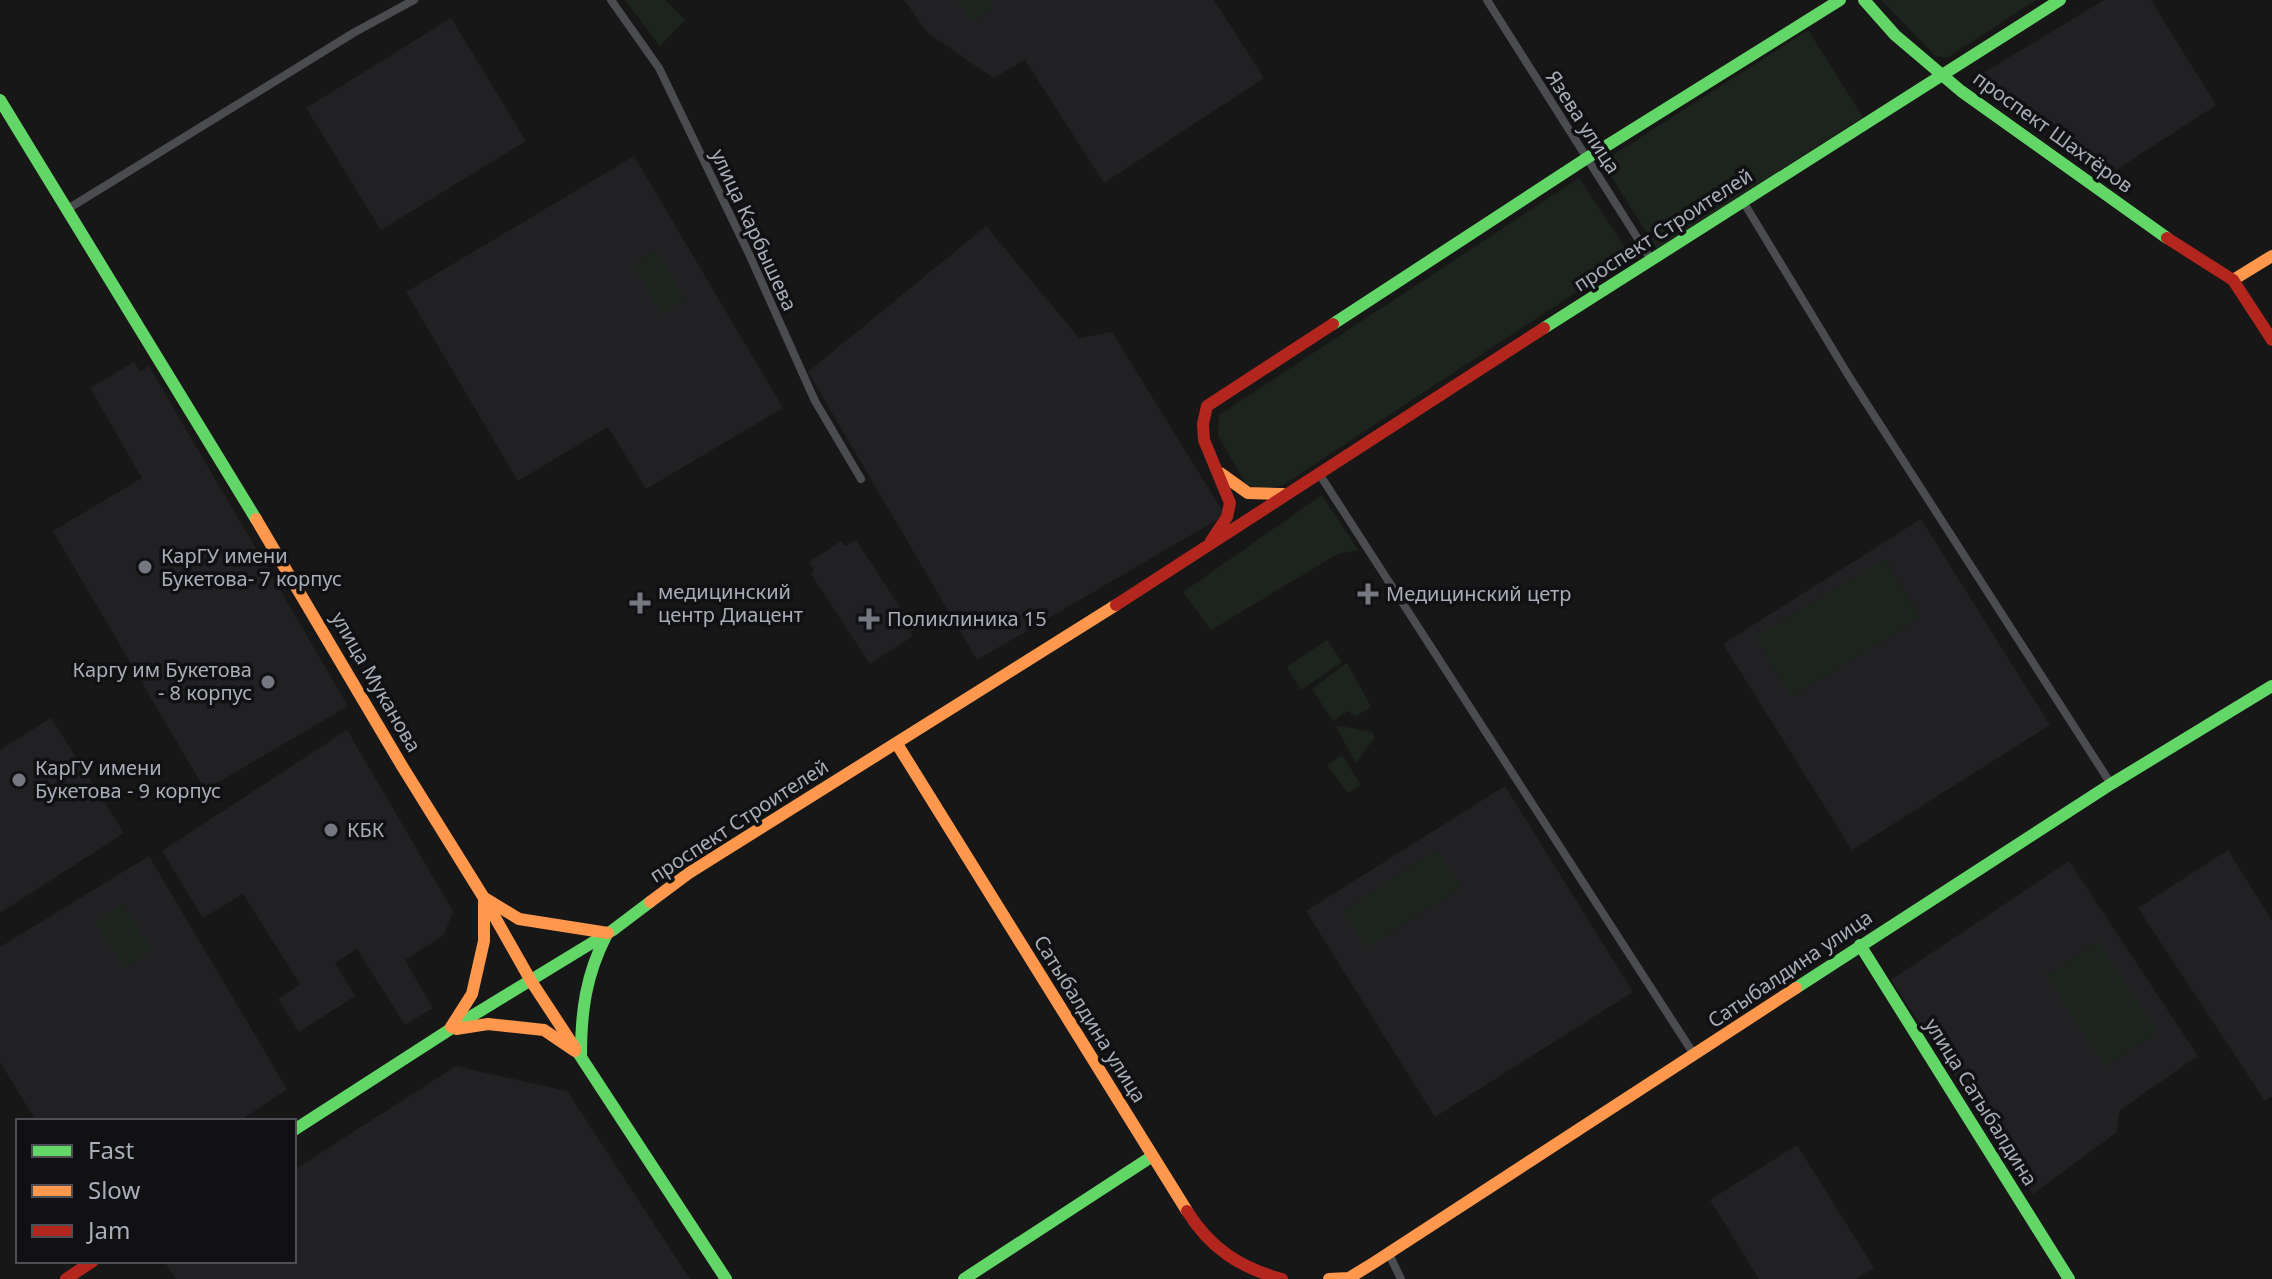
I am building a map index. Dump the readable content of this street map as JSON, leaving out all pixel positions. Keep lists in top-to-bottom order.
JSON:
{
  "streets": {
    "main road": [
      "проспект Шахтёров",
      "проспект Строителей",
      "улица Муканова",
      "Сатыбалдина улица",
      "улица Сатыбалдина"
    ],
    "street": ["Язева улица", "улица Карбышева"]
  },
  "crossings": [
    ["Язева улица", "проспект Строителей"],
    ["проспект Шахтёров", "проспект Строителей"],
    ["проспект Строителей", "улица Муканова"],
    ["проспект Строителей", "Сатыбалдина улица"],
    ["Сатыбалдина улица", "улица Сатыбалдина"]
  ],
  "places": {
    "other": [
      "КарГУ имени Букетова- 7 корпус",
      "Каргу им Букетова - 8 корпус",
      "КарГУ имени Букетова - 9 корпус",
      "КБК"
    ],
    "health": ["Медицинский цетр", "медицинский центр Диацент", "Поликлиника 15"]
  },
  "legend": ["Fast", "Slow", "Jam"]
}
